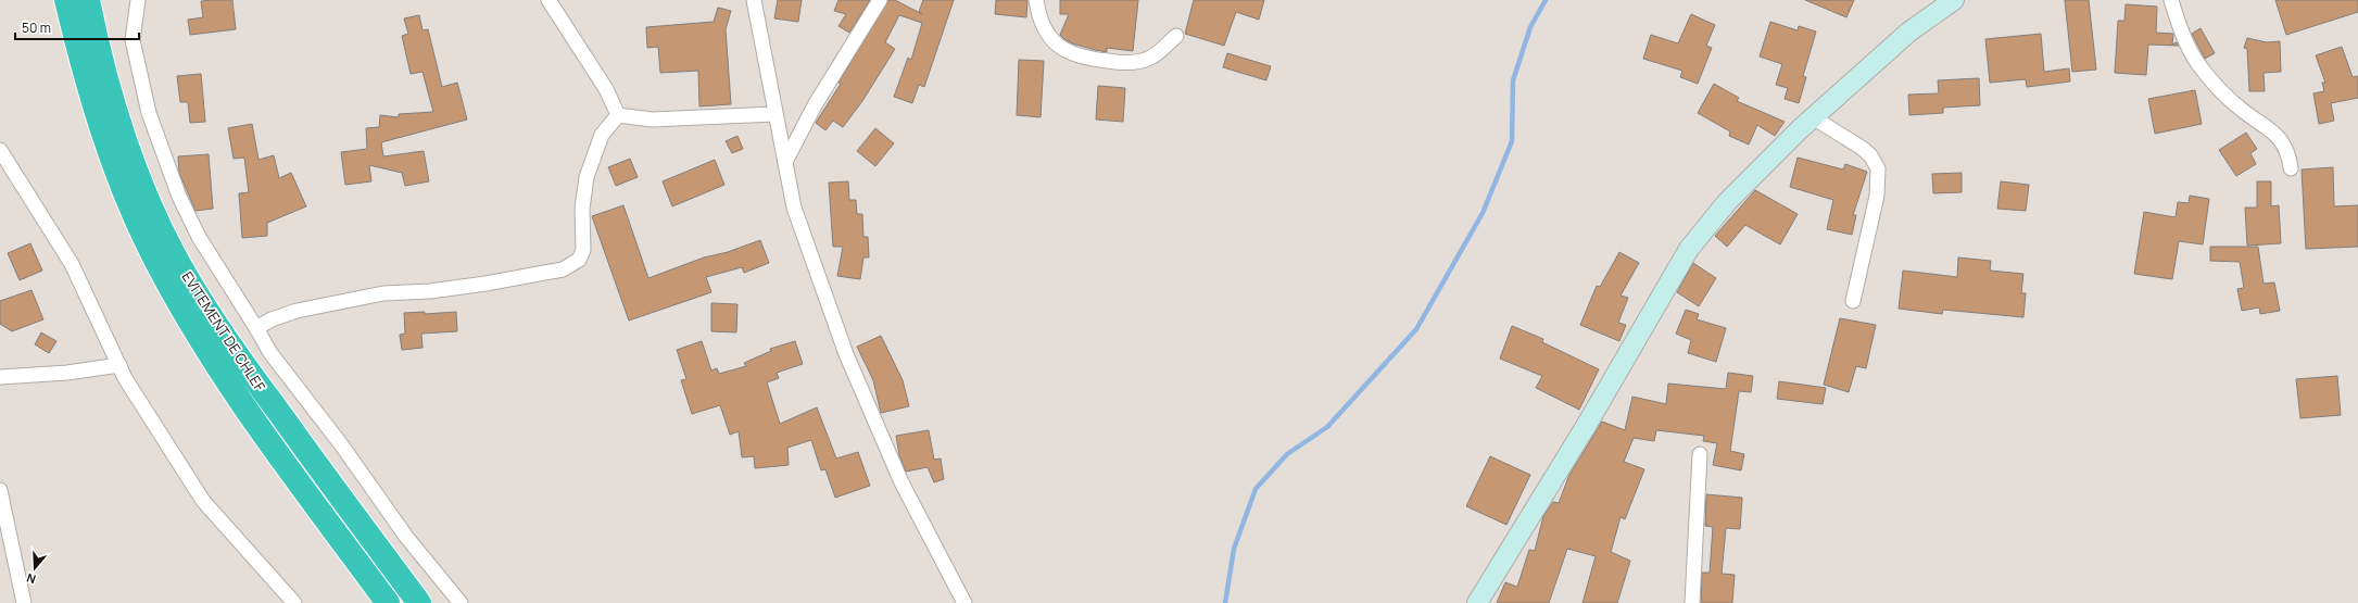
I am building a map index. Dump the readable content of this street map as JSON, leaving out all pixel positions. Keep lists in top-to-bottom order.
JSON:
{
  "streets": {
    "highway": ["EVITEMENT DE CHLEF"]
  },
  "scale_bar": "50 m",
  "north": "bottom"
}
